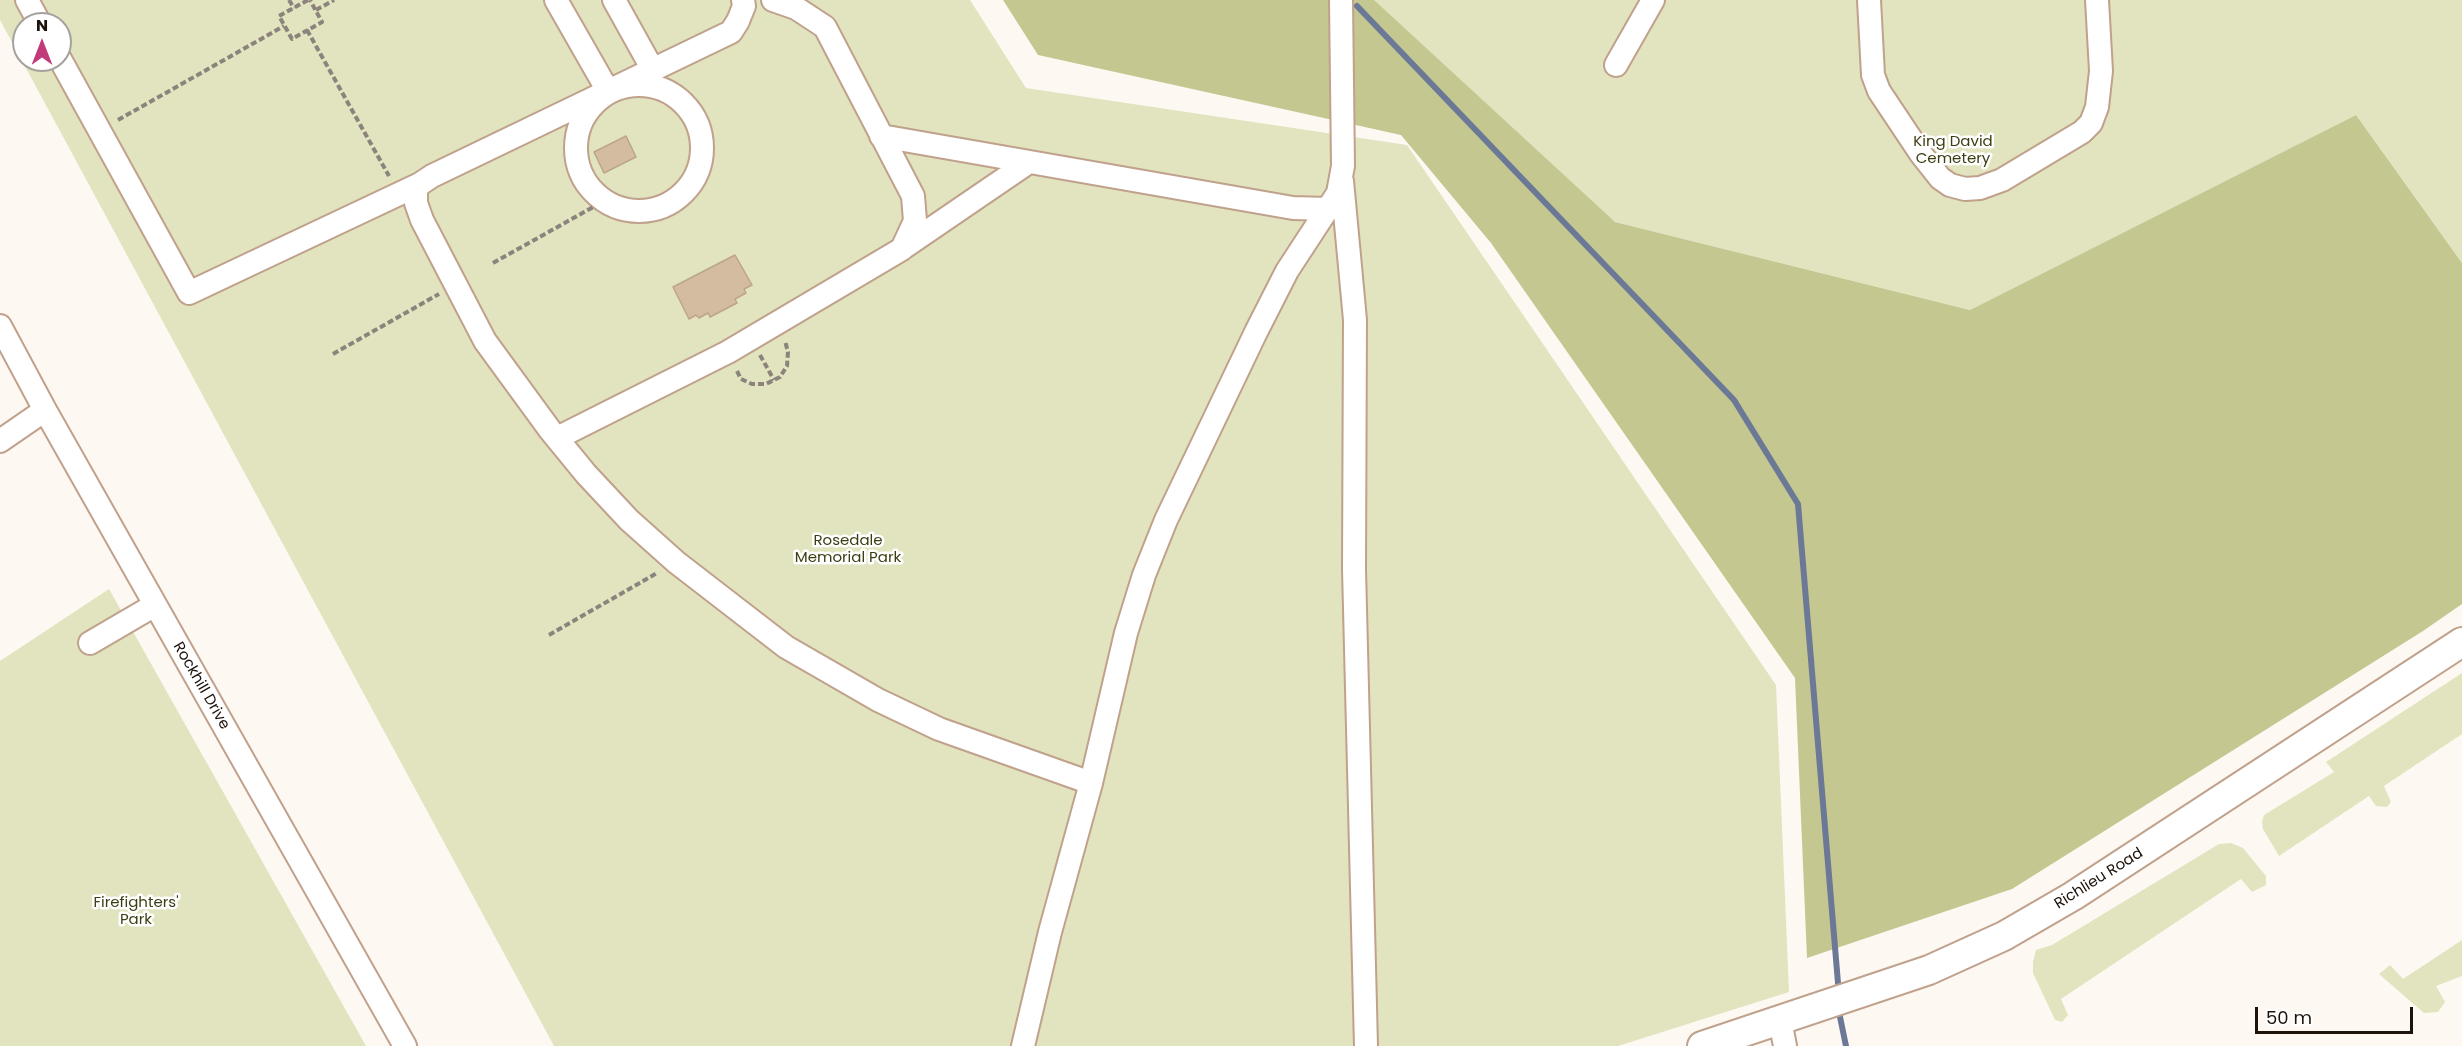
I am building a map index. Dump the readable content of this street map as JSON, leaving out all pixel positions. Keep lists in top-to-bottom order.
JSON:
{
  "streets": {
    "main road": ["Richlieu Road"],
    "street": ["Rockhill Drive"]
  },
  "parks": ["King David Cemetery", "Rosedale Memorial Park", "Firefighters' Park"],
  "scale_bar": "50 m",
  "north": "top"
}
